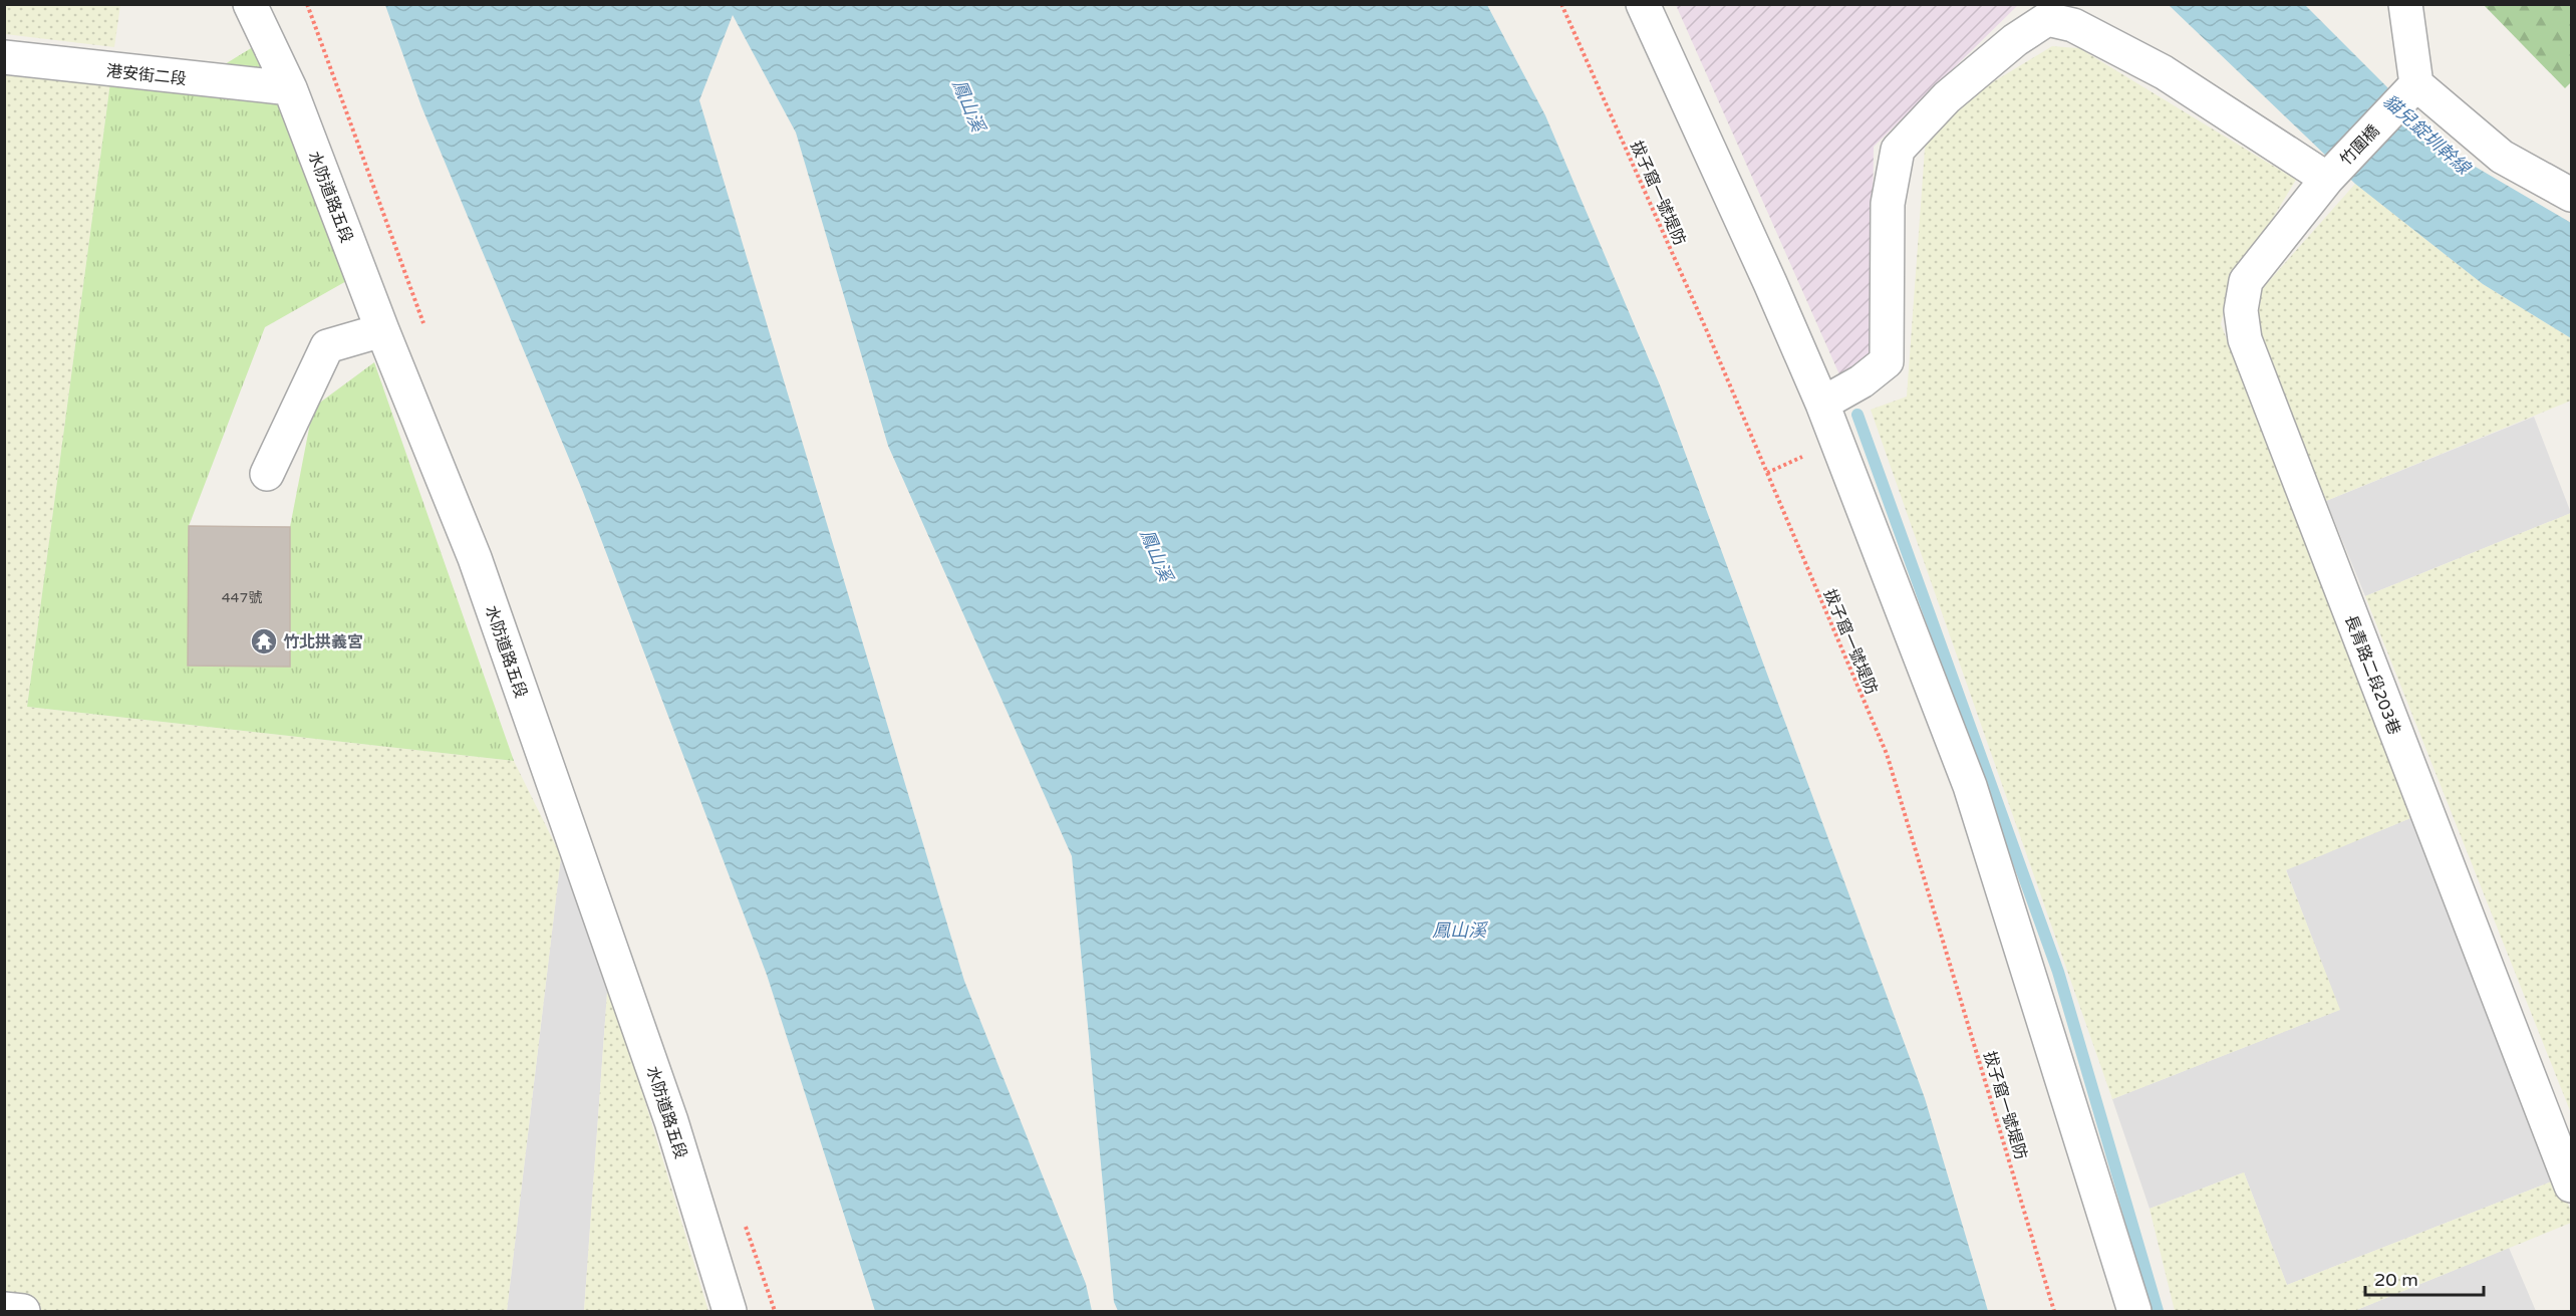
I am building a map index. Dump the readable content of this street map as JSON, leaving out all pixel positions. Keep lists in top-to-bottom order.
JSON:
{
  "streets": {
    "street": [
      "港安街二段",
      "竹圍橋",
      "水防道路五段",
      "長青路二段203巷"
    ],
    "path": ["拔子窟一號堤防"]
  },
  "crossings": [
    ["港安街二段", "水防道路五段"],
    ["竹圍橋", "長青路二段203巷"]
  ],
  "water": ["鳳山溪", "貓兒錠圳幹線"],
  "places": {
    "temple": ["竹北拱義宮"]
  },
  "house_numbers": ["447號"],
  "scale_bar": "20 m"
}
